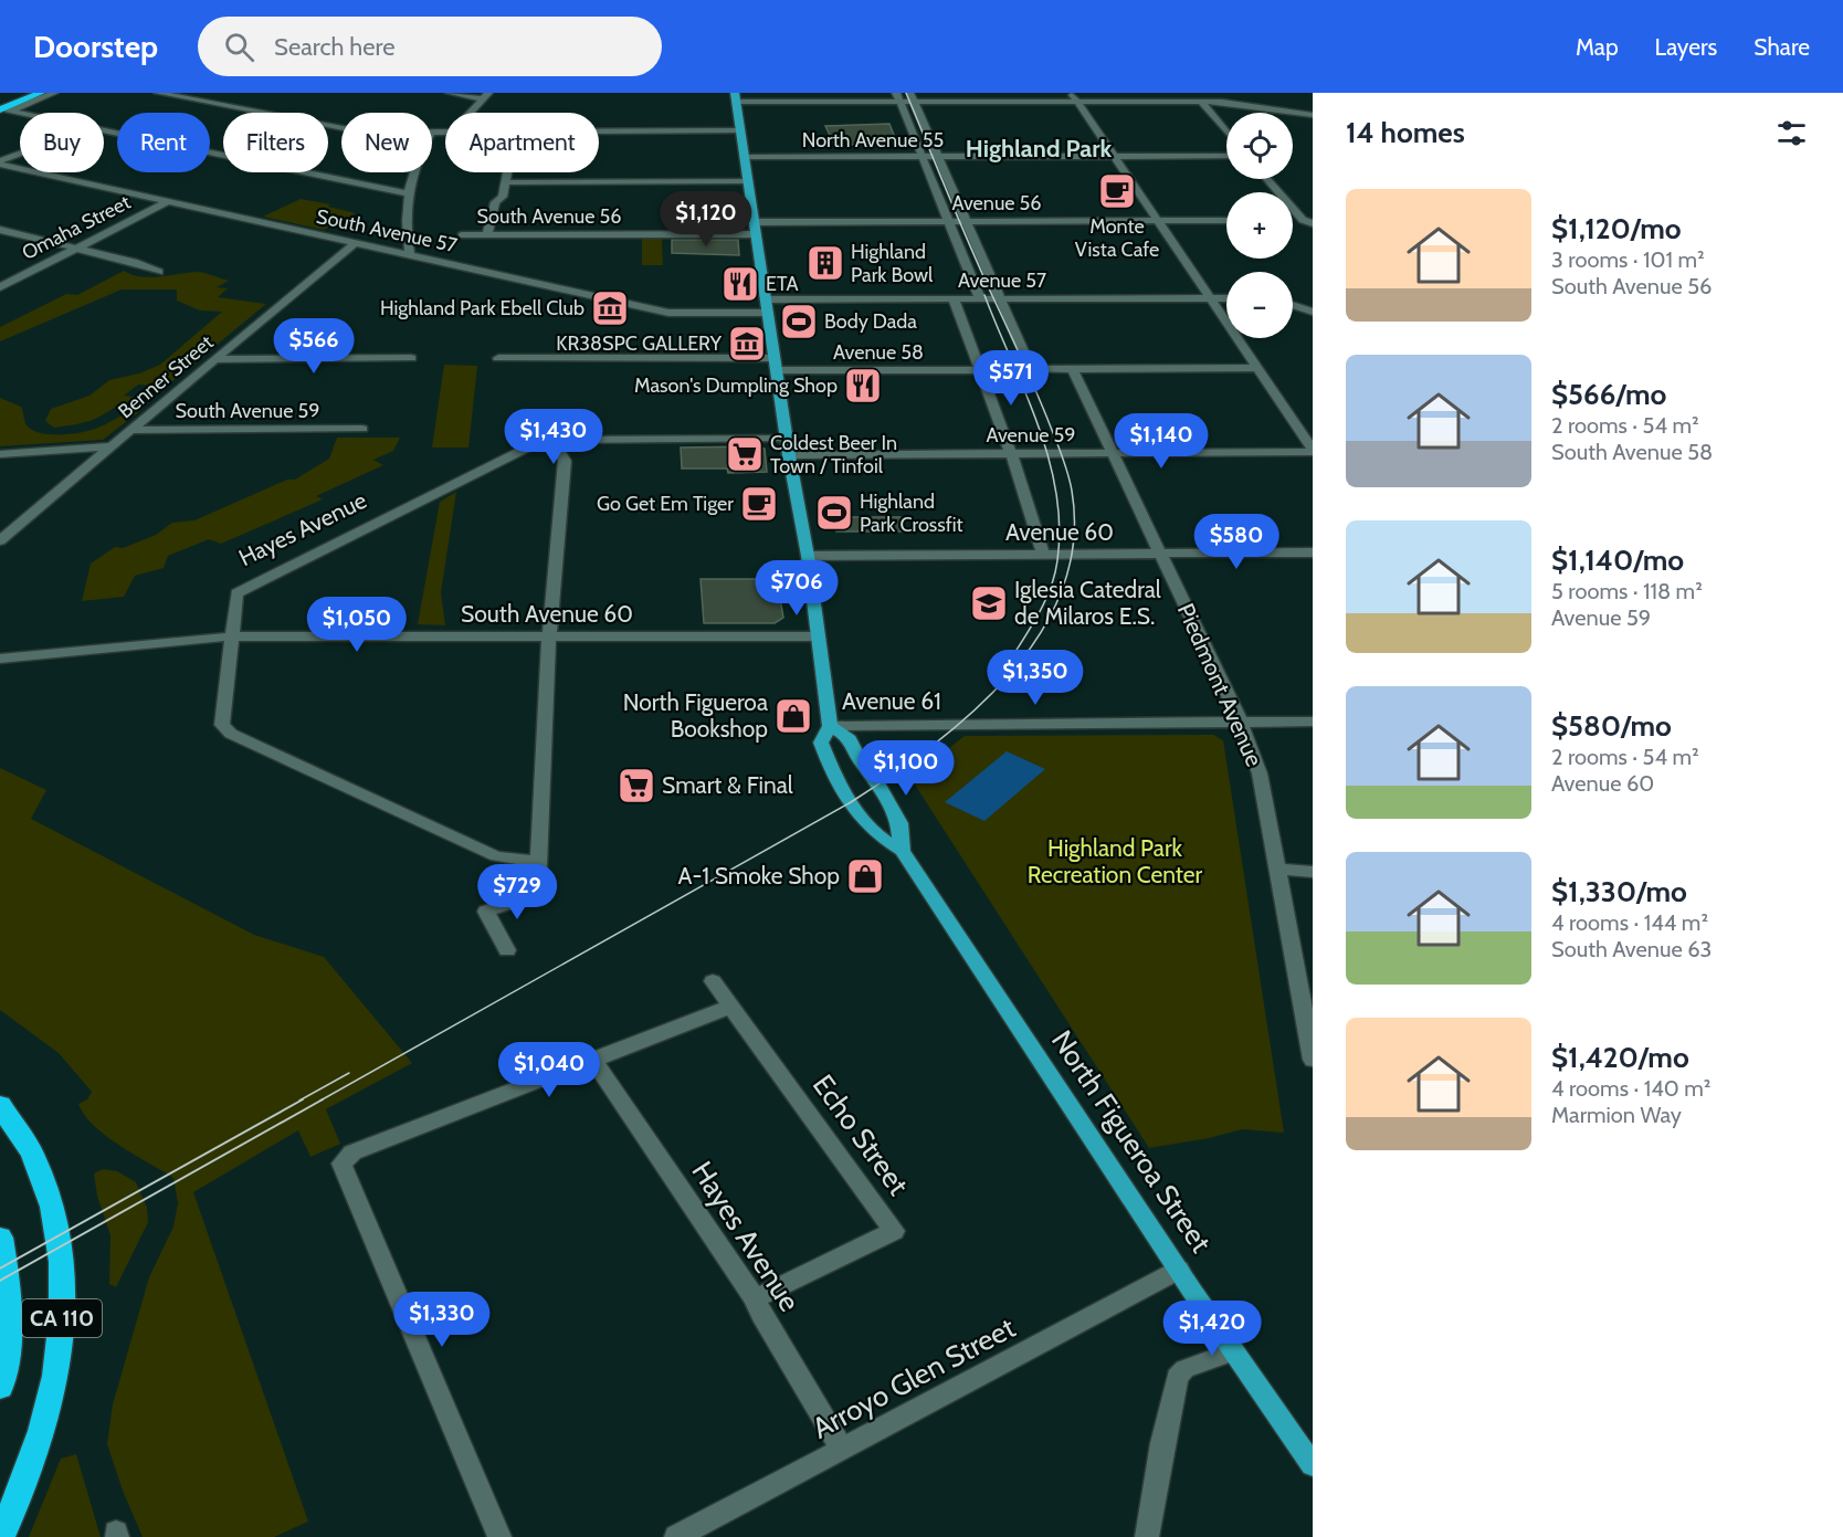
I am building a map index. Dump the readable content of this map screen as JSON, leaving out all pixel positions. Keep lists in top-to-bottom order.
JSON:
{
  "streets": {
    "highway": ["CA 110"],
    "main road": ["North Figueroa Street"],
    "street": [
      "North Avenue 55",
      "Avenue 56",
      "South Avenue 56",
      "Omaha Street",
      "South Avenue 57",
      "Avenue 57",
      "Avenue 58",
      "Benner Street",
      "South Avenue 59",
      "Avenue 59",
      "Hayes Avenue",
      "Avenue 60",
      "South Avenue 60",
      "Piedmont Avenue",
      "Avenue 61",
      "Echo Street",
      "Arroyo Glen Street"
    ]
  },
  "crossings": [
    ["North Avenue 55", "North Figueroa Street"],
    ["Avenue 56", "North Figueroa Street"],
    ["South Avenue 56", "North Figueroa Street"],
    ["Omaha Street", "South Avenue 57"],
    ["South Avenue 57", "Benner Street"],
    ["South Avenue 57", "North Figueroa Street"],
    ["Avenue 57", "North Figueroa Street"],
    ["Avenue 58", "North Figueroa Street"],
    ["Benner Street", "South Avenue 59"],
    ["Avenue 59", "Piedmont Avenue"],
    ["Avenue 59", "North Figueroa Street"],
    ["Hayes Avenue", "South Avenue 60"],
    ["Hayes Avenue", "Echo Street"],
    ["Hayes Avenue", "Arroyo Glen Street"],
    ["Avenue 60", "Piedmont Avenue"],
    ["Avenue 60", "North Figueroa Street"],
    ["South Avenue 60", "North Figueroa Street"],
    ["Piedmont Avenue", "Avenue 61"],
    ["Avenue 61", "North Figueroa Street"],
    ["North Figueroa Street", "Arroyo Glen Street"]
  ],
  "districts": ["Highland Park"],
  "parks": ["Highland Park Recreation Center"],
  "places": {
    "cafe": ["Monte Vista Cafe", "Go Get Em Tiger"],
    "building": ["Highland Park Bowl"],
    "restaurant": ["ETA", "Mason's Dumpling Shop"],
    "museum": ["Highland Park Ebell Club", "KR38SPC GALLERY"],
    "sports": ["Body Dada", "Highland Park Crossfit"],
    "supermarket": ["Coldest Beer In Town / Tinfoil", "Smart & Final"],
    "school or university": ["Iglesia Catedral de Milaros E.S."],
    "shop": ["North Figueroa Bookshop", "A-1 Smoke Shop"]
  },
  "page": {
    "header": "Doorstep",
    "search": "Search here",
    "nav": ["Map", "Layers", "Share"],
    "heading": "14 homes",
    "map_buttons": ["+", "−"],
    "chip": [
      "Buy",
      "Rent",
      "Filters",
      "New",
      "Apartment"
    ],
    "list": [
      {
        "name": "$1,120/mo",
        "note": "3 rooms · 101 m² · South Avenue 56"
      },
      {
        "name": "$566/mo",
        "note": "2 rooms · 54 m² · South Avenue 58"
      },
      {
        "name": "$1,140/mo",
        "note": "5 rooms · 118 m² · Avenue 59"
      },
      {
        "name": "$580/mo",
        "note": "2 rooms · 54 m² · Avenue 60"
      },
      {
        "name": "$1,330/mo",
        "note": "4 rooms · 144 m² · South Avenue 63"
      },
      {
        "name": "$1,420/mo",
        "note": "4 rooms · 140 m² · Marmion Way"
      }
    ],
    "price": [
      "$1,120",
      "$566",
      "$571",
      "$1,430",
      "$1,140",
      "$580",
      "$706",
      "$1,050",
      "$1,350",
      "$1,100",
      "$729",
      "$1,040",
      "$1,330",
      "$1,420"
    ]
  }
}
